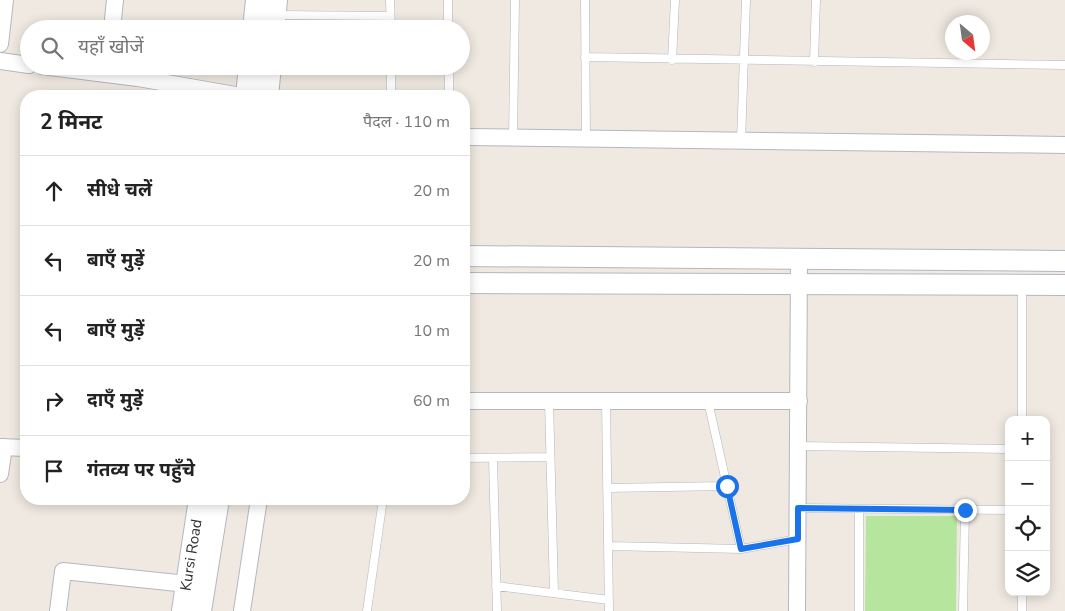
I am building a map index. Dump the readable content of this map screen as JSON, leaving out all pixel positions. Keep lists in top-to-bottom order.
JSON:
{
  "streets": {
    "main road": ["Kursi Road"]
  },
  "north": "bottom right",
  "page": {
    "search": "यहाँ खोजें",
    "heading": ["2 मिनट", "पैदल · 110 m"],
    "list": [
      ["सीधे चलें", "20 m"],
      ["बाएँ मुड़ें", "20 m"],
      ["बाएँ मुड़ें", "10 m"],
      ["दाएँ मुड़ें", "60 m"],
      "गंतव्य पर पहुँचे"
    ],
    "map_buttons": ["+", "−"]
  }
}
